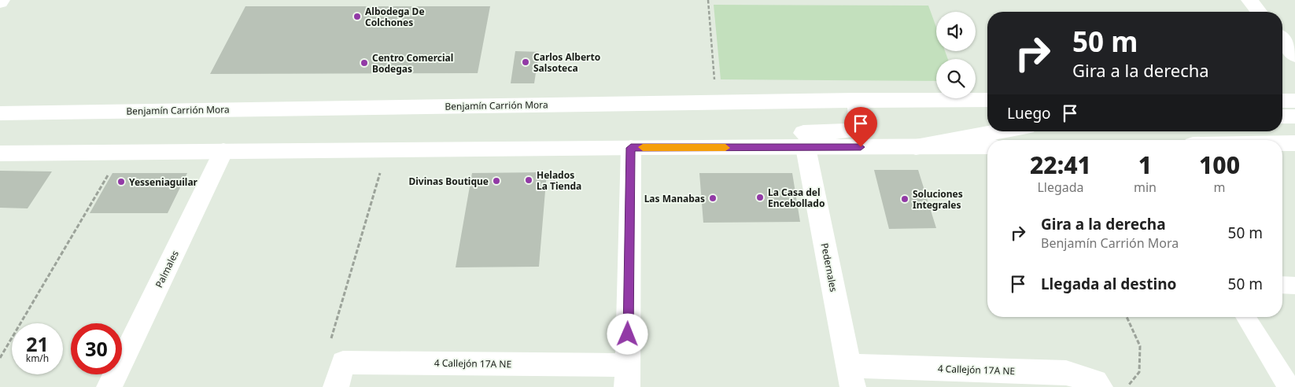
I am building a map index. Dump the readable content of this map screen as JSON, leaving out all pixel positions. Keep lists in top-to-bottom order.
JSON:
{
  "streets": {
    "main road": [
      "Benjamín Carrión Mora",
      "Pedernales",
      "Palmales",
      "4 Callejón 17A NE"
    ]
  },
  "crossings": [
    ["Pedernales", "4 Callejón 17A NE"]
  ],
  "places": [
    "Albodega De Colchones",
    "Carlos Alberto Salsoteca",
    "Centro Comercial Bodegas",
    "Helados La Tienda",
    "Divinas Boutique",
    "Yesseniaguilar",
    "La Casa del Encebollado",
    "Las Manabas",
    "Soluciones Integrales"
  ],
  "page": {
    "turn": ["50 m", "Gira a la derecha"],
    "then": "Luego",
    "eta": [
      "22:41",
      "Llegada",
      "1",
      "min",
      "100",
      "m"
    ],
    "list": [
      {
        "name": "Gira a la derecha",
        "note": "Benjamín Carrión Mora",
        "value": "50 m"
      },
      {
        "name": "Llegada al destino",
        "value": "50 m"
      }
    ],
    "speed": "21 km/h",
    "limit": "30"
  }
}
